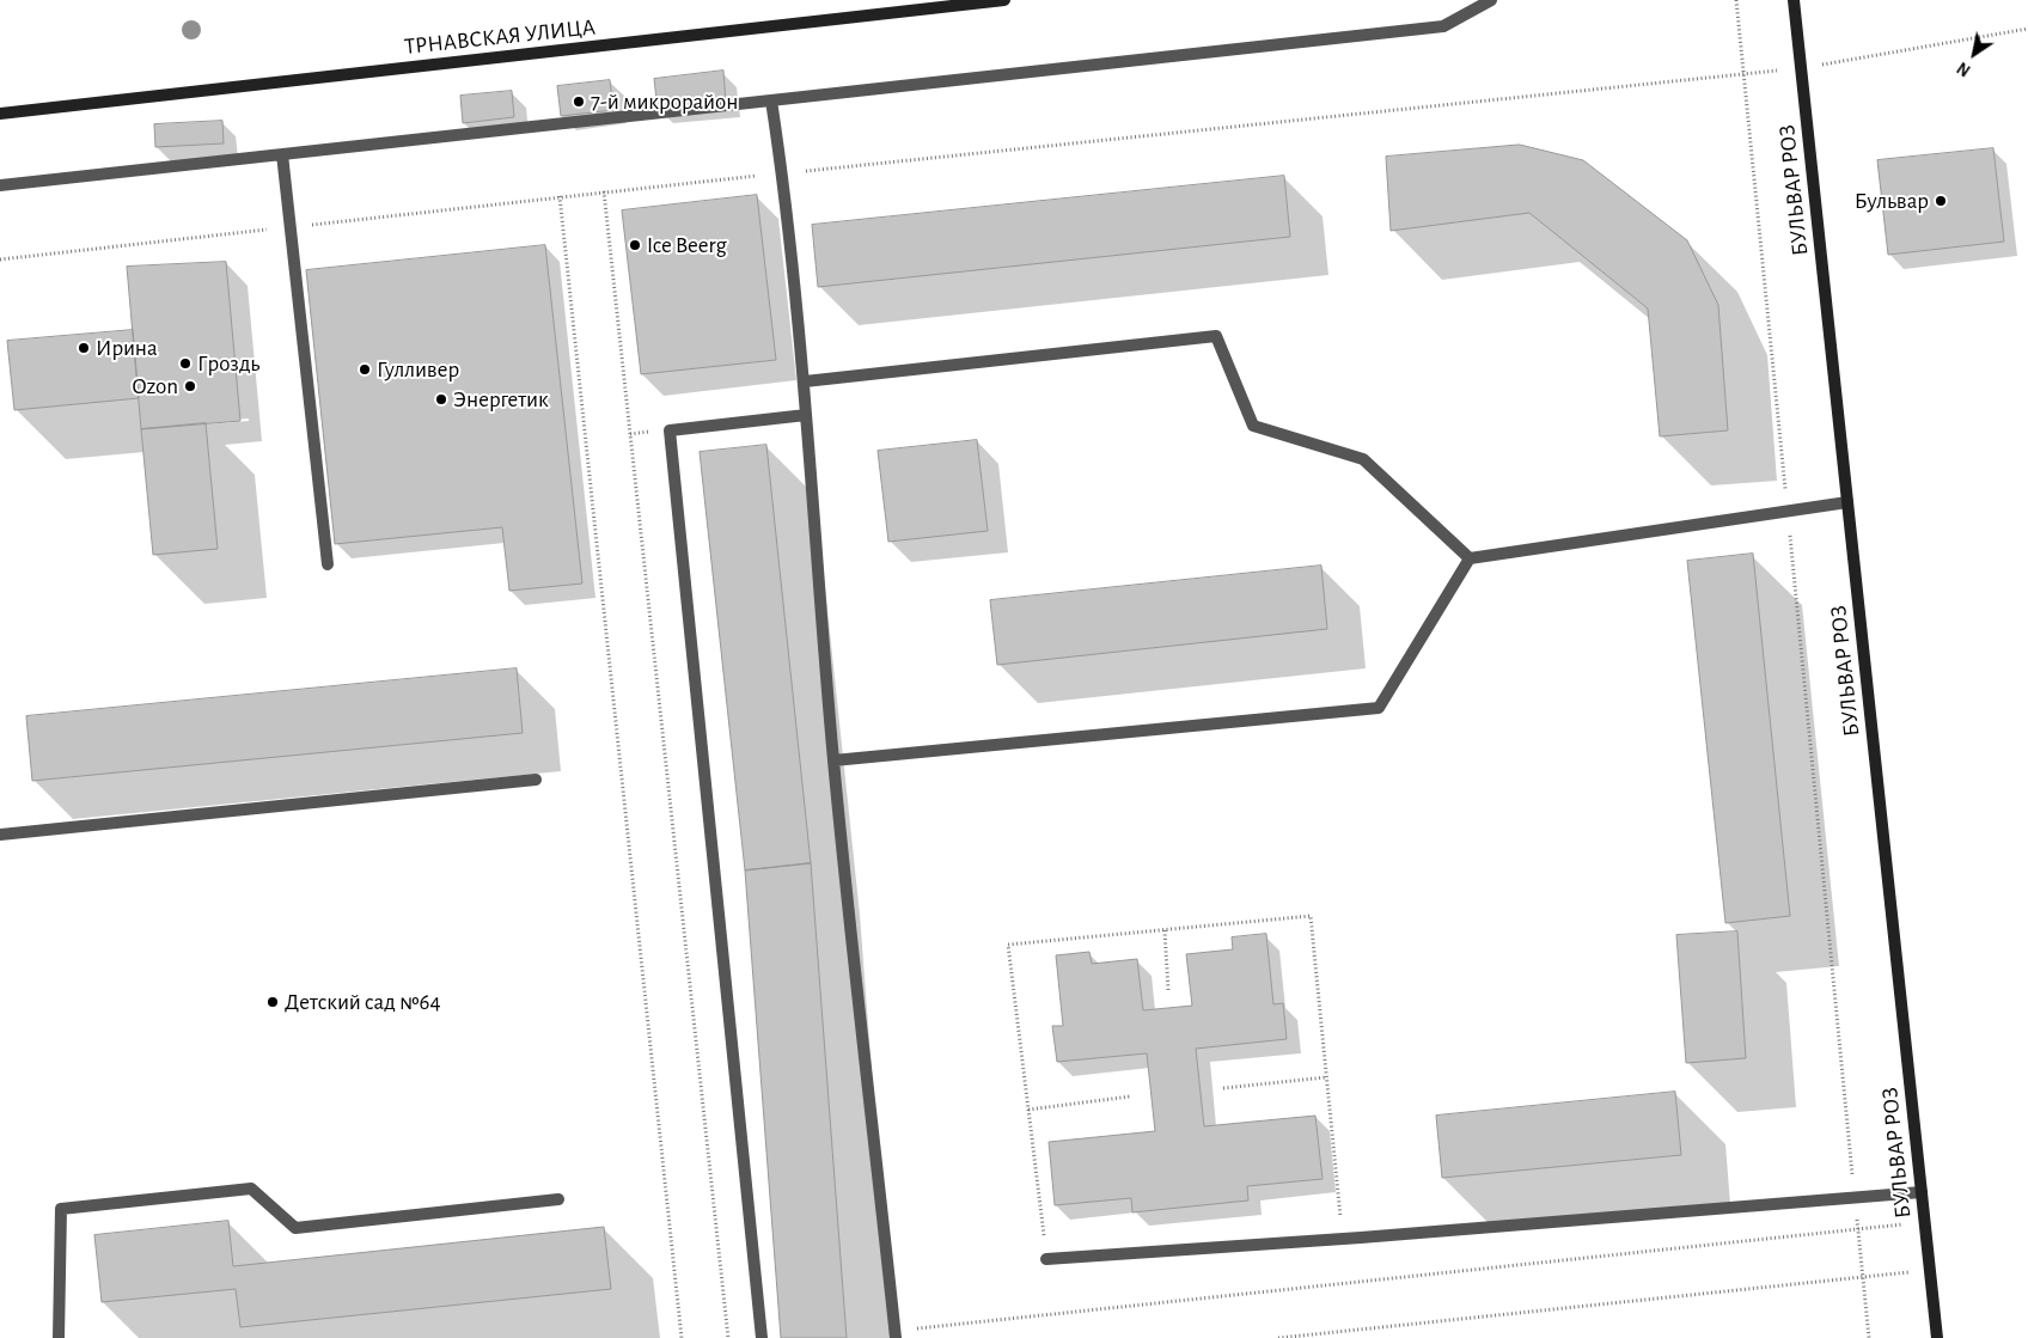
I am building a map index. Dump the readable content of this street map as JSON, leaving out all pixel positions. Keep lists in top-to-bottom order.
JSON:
{
  "streets": {
    "street": ["ТРНАВСКАЯ УЛИЦА", "БУЛЬВАР РОЗ"]
  },
  "places": [
    "7-й микрорайон",
    "Бульвар",
    "Ice Beerg",
    "Ирина",
    "Гроздь",
    "Гулливер",
    "Ozon",
    "Энергетик",
    "Детский сад №64"
  ],
  "north": "bottom left"
}
